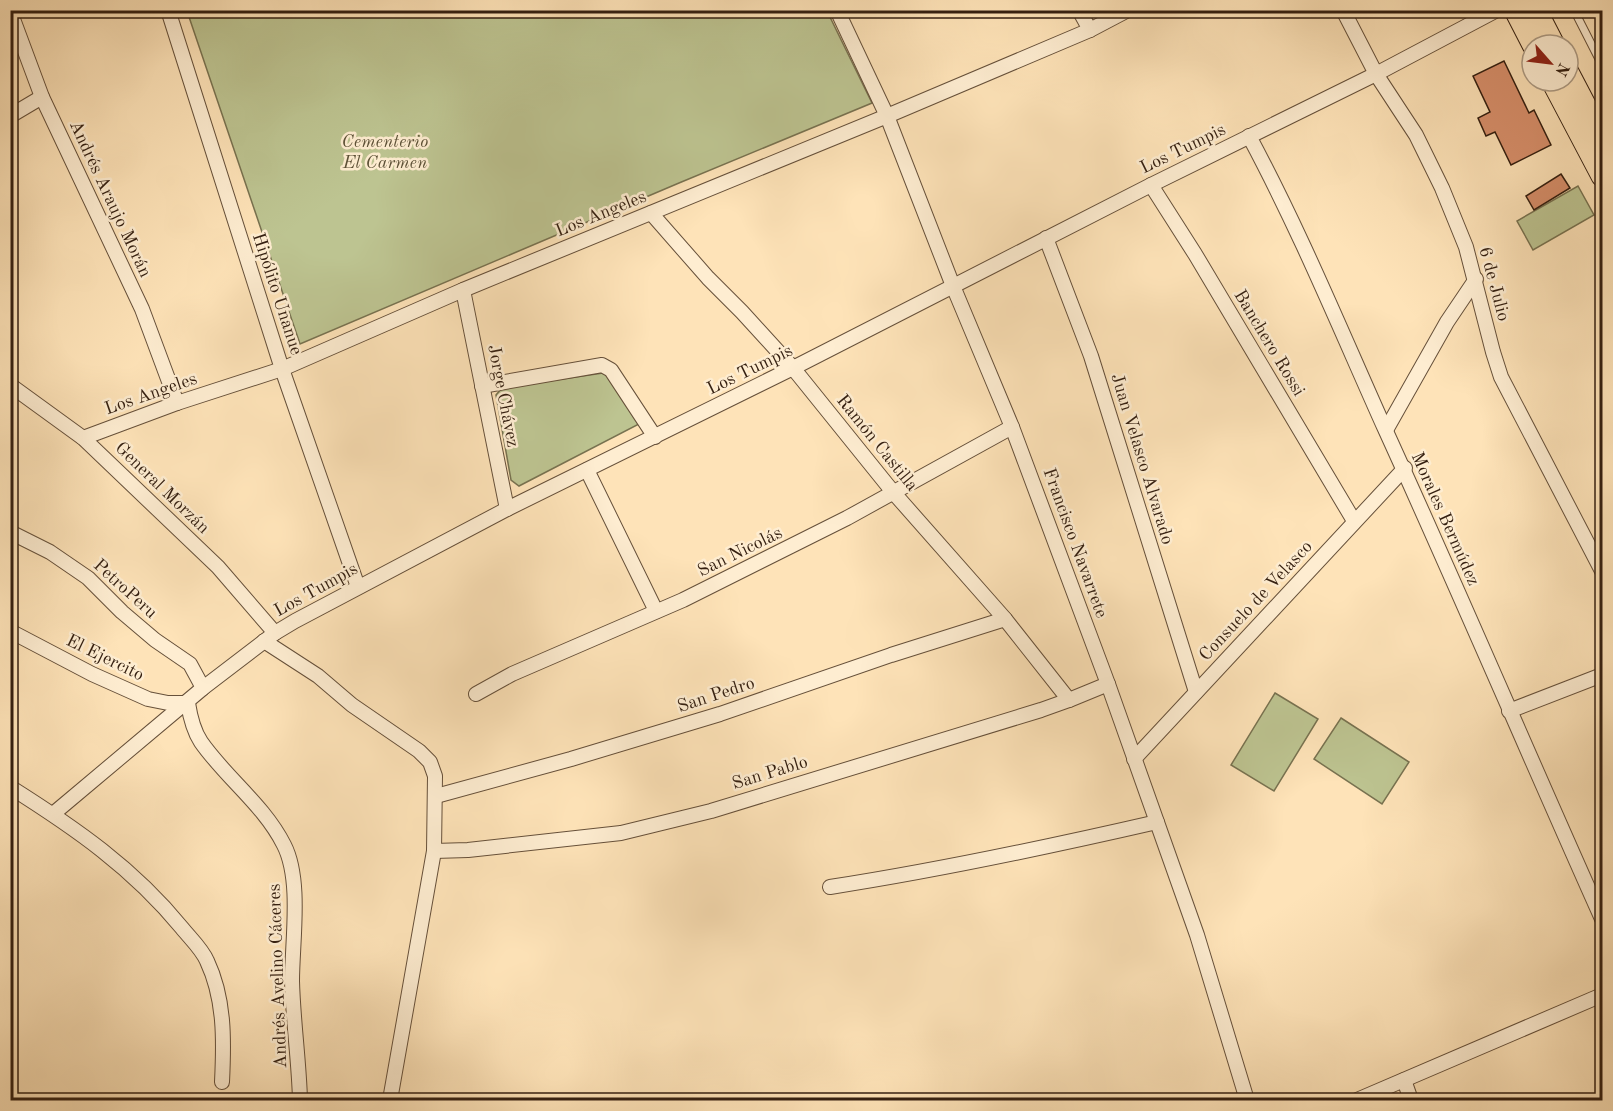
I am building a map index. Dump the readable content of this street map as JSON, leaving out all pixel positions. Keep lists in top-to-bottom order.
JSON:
{
  "streets": {
    "street": [
      "Los Tumpis",
      "Andrés Araujo Morán",
      "Los Angeles",
      "6 de Julio",
      "Hipólito Unanue",
      "Banchero Rossi",
      "Jorge Chávez",
      "Ramón Castilla",
      "Juan Velasco Alvarado",
      "General Morzán",
      "Morales Bermúdez",
      "Francisco Navarrete",
      "San Nicolás",
      "PetroPeru",
      "Consuelo de Velasco",
      "El Ejercito",
      "San Pedro",
      "San Pablo",
      "Andrés Avelino Cáceres"
    ]
  },
  "crossings": [
    ["Los Tumpis", "6 de Julio"],
    ["Los Tumpis", "Hipólito Unanue"],
    ["Los Tumpis", "Banchero Rossi"],
    ["Los Tumpis", "Jorge Chávez"],
    ["Los Tumpis", "Ramón Castilla"],
    ["Los Tumpis", "Juan Velasco Alvarado"],
    ["Los Tumpis", "General Morzán"],
    ["Los Tumpis", "Morales Bermúdez"],
    ["Los Tumpis", "Francisco Navarrete"],
    ["Los Tumpis", "PetroPeru"],
    ["Los Tumpis", "El Ejercito"],
    ["Los Tumpis", "Andrés Avelino Cáceres"],
    ["Andrés Araujo Morán", "Los Angeles"],
    ["Los Angeles", "Hipólito Unanue"],
    ["Los Angeles", "Jorge Chávez"],
    ["Los Angeles", "Ramón Castilla"],
    ["Los Angeles", "General Morzán"],
    ["Los Angeles", "Francisco Navarrete"],
    ["Banchero Rossi", "Consuelo de Velasco"],
    ["Ramón Castilla", "San Nicolás"],
    ["Ramón Castilla", "San Pedro"],
    ["Ramón Castilla", "San Pablo"],
    ["Juan Velasco Alvarado", "Consuelo de Velasco"],
    ["Morales Bermúdez", "Consuelo de Velasco"],
    ["Francisco Navarrete", "San Nicolás"],
    ["Francisco Navarrete", "Consuelo de Velasco"],
    ["Francisco Navarrete", "San Pablo"],
    ["El Ejercito", "Andrés Avelino Cáceres"]
  ],
  "parks": ["Cementerio El Carmen"],
  "north": "bottom right"
}
